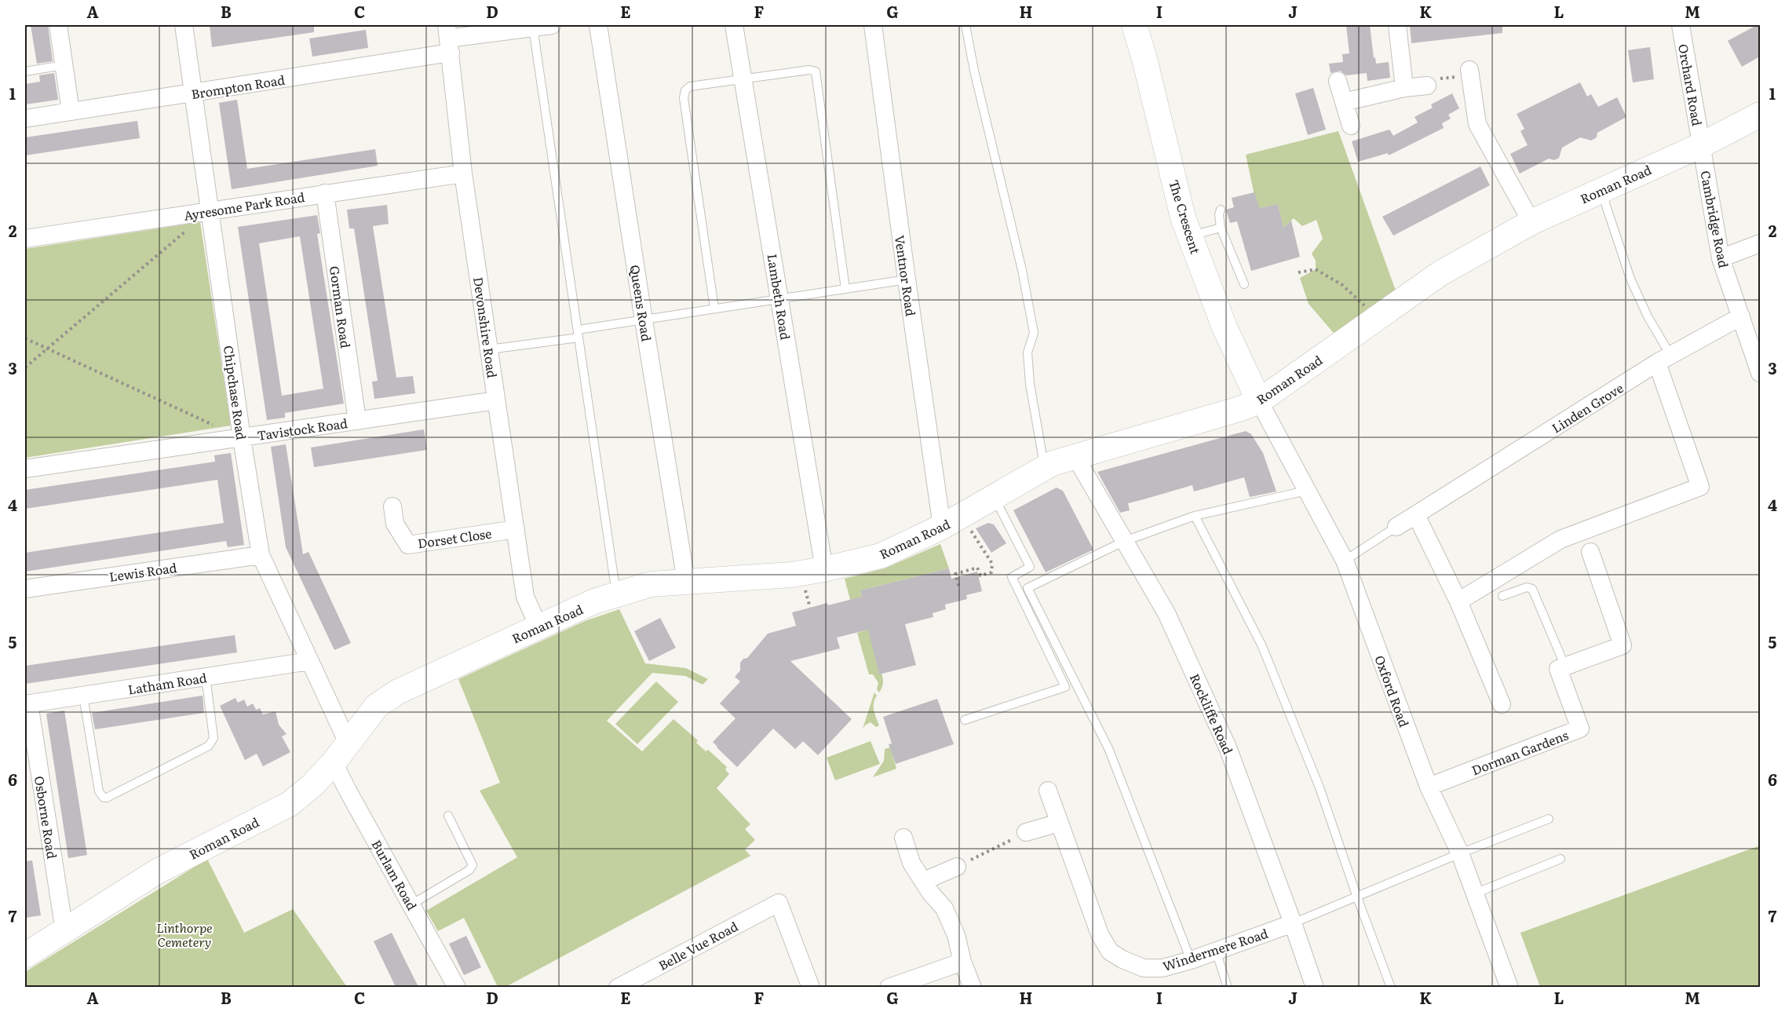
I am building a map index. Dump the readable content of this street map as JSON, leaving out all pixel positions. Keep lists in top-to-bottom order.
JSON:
{
  "streets": {
    "street": [
      "Orchard Road",
      "Brompton Road",
      "Roman Road",
      "Ayresome Park Road",
      "The Crescent",
      "Cambridge Road",
      "Ventnor Road",
      "Lambeth Road",
      "Queens Road",
      "Gorman Road",
      "Devonshire Road",
      "Chipchase Road",
      "Linden Grove",
      "Tavistock Road",
      "Dorset Close",
      "Lewis Road",
      "Latham Road",
      "Oxford Road",
      "Rockliffe Road",
      "Dorman Gardens",
      "Osborne Road",
      "Burlam Road",
      "Belle Vue Road",
      "Windermere Road"
    ]
  },
  "crossings": [
    ["Orchard Road", "Roman Road"],
    ["Orchard Road", "Cambridge Road"],
    ["Brompton Road", "Devonshire Road"],
    ["Brompton Road", "Chipchase Road"],
    ["Roman Road", "The Crescent"],
    ["Roman Road", "Cambridge Road"],
    ["Roman Road", "Ventnor Road"],
    ["Roman Road", "Lambeth Road"],
    ["Roman Road", "Queens Road"],
    ["Roman Road", "Devonshire Road"],
    ["Roman Road", "Chipchase Road"],
    ["Roman Road", "Oxford Road"],
    ["Roman Road", "Rockliffe Road"],
    ["Roman Road", "Osborne Road"],
    ["Roman Road", "Burlam Road"],
    ["Ayresome Park Road", "Gorman Road"],
    ["Ayresome Park Road", "Devonshire Road"],
    ["Ayresome Park Road", "Chipchase Road"],
    ["The Crescent", "Oxford Road"],
    ["Cambridge Road", "Linden Grove"],
    ["Gorman Road", "Tavistock Road"],
    ["Devonshire Road", "Tavistock Road"],
    ["Devonshire Road", "Dorset Close"],
    ["Chipchase Road", "Tavistock Road"],
    ["Chipchase Road", "Lewis Road"],
    ["Chipchase Road", "Latham Road"],
    ["Chipchase Road", "Burlam Road"],
    ["Latham Road", "Osborne Road"],
    ["Oxford Road", "Dorman Gardens"],
    ["Rockliffe Road", "Windermere Road"]
  ],
  "parks": ["Linthorpe Cemetery"],
  "grid": {
    "columns": [
      "A",
      "B",
      "C",
      "D",
      "E",
      "F",
      "G",
      "H",
      "I",
      "J",
      "K",
      "L",
      "M"
    ],
    "rows": [
      "1",
      "2",
      "3",
      "4",
      "5",
      "6",
      "7"
    ]
  }
}
